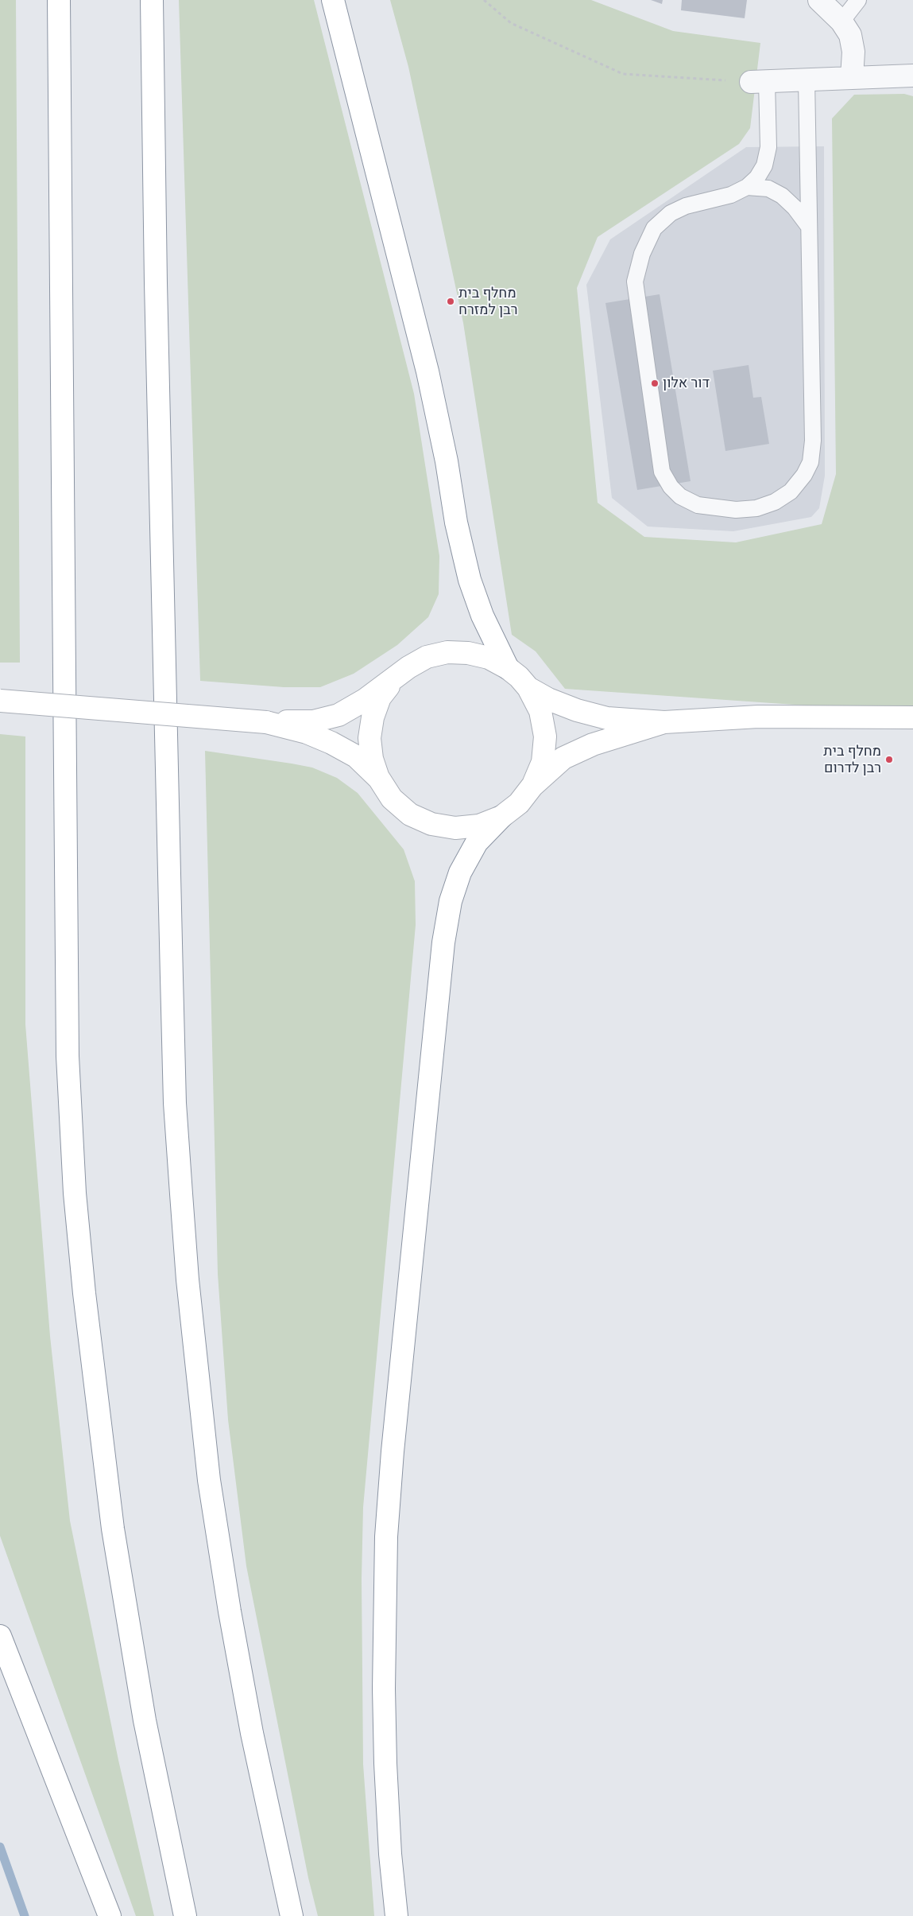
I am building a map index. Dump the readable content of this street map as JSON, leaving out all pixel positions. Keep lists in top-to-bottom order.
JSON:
{
  "places": ["מחלף בית רבן למזרח", "דור אלון", "מחלף בית רבן לדרום"]
}
